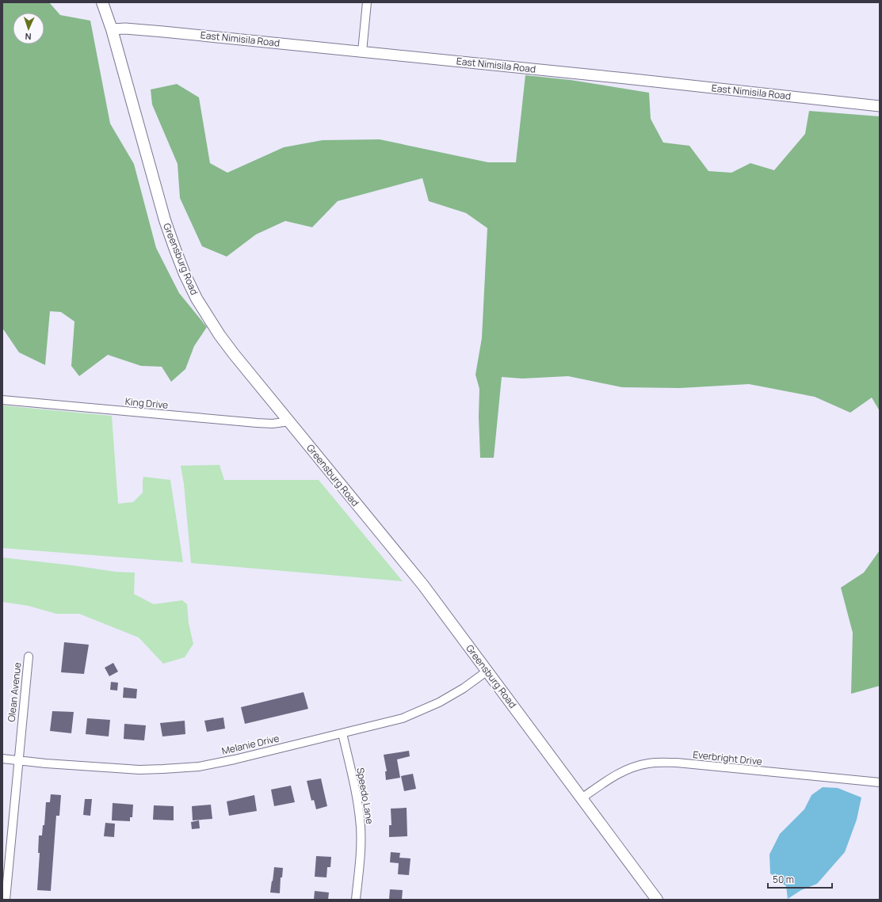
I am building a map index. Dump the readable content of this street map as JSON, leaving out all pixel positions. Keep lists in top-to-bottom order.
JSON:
{
  "streets": {
    "main road": ["Greensburg Road"],
    "street": [
      "East Nimisila Road",
      "King Drive",
      "Olean Avenue",
      "Melanie Drive",
      "Everbright Drive",
      "Speedo Lane"
    ]
  },
  "crossings": [
    ["East Nimisila Road", "Greensburg Road"],
    ["Greensburg Road", "King Drive"],
    ["Greensburg Road", "Melanie Drive"],
    ["Greensburg Road", "Everbright Drive"],
    ["Olean Avenue", "Melanie Drive"],
    ["Melanie Drive", "Speedo Lane"]
  ],
  "scale_bar": "50 m",
  "north": "bottom"
}
